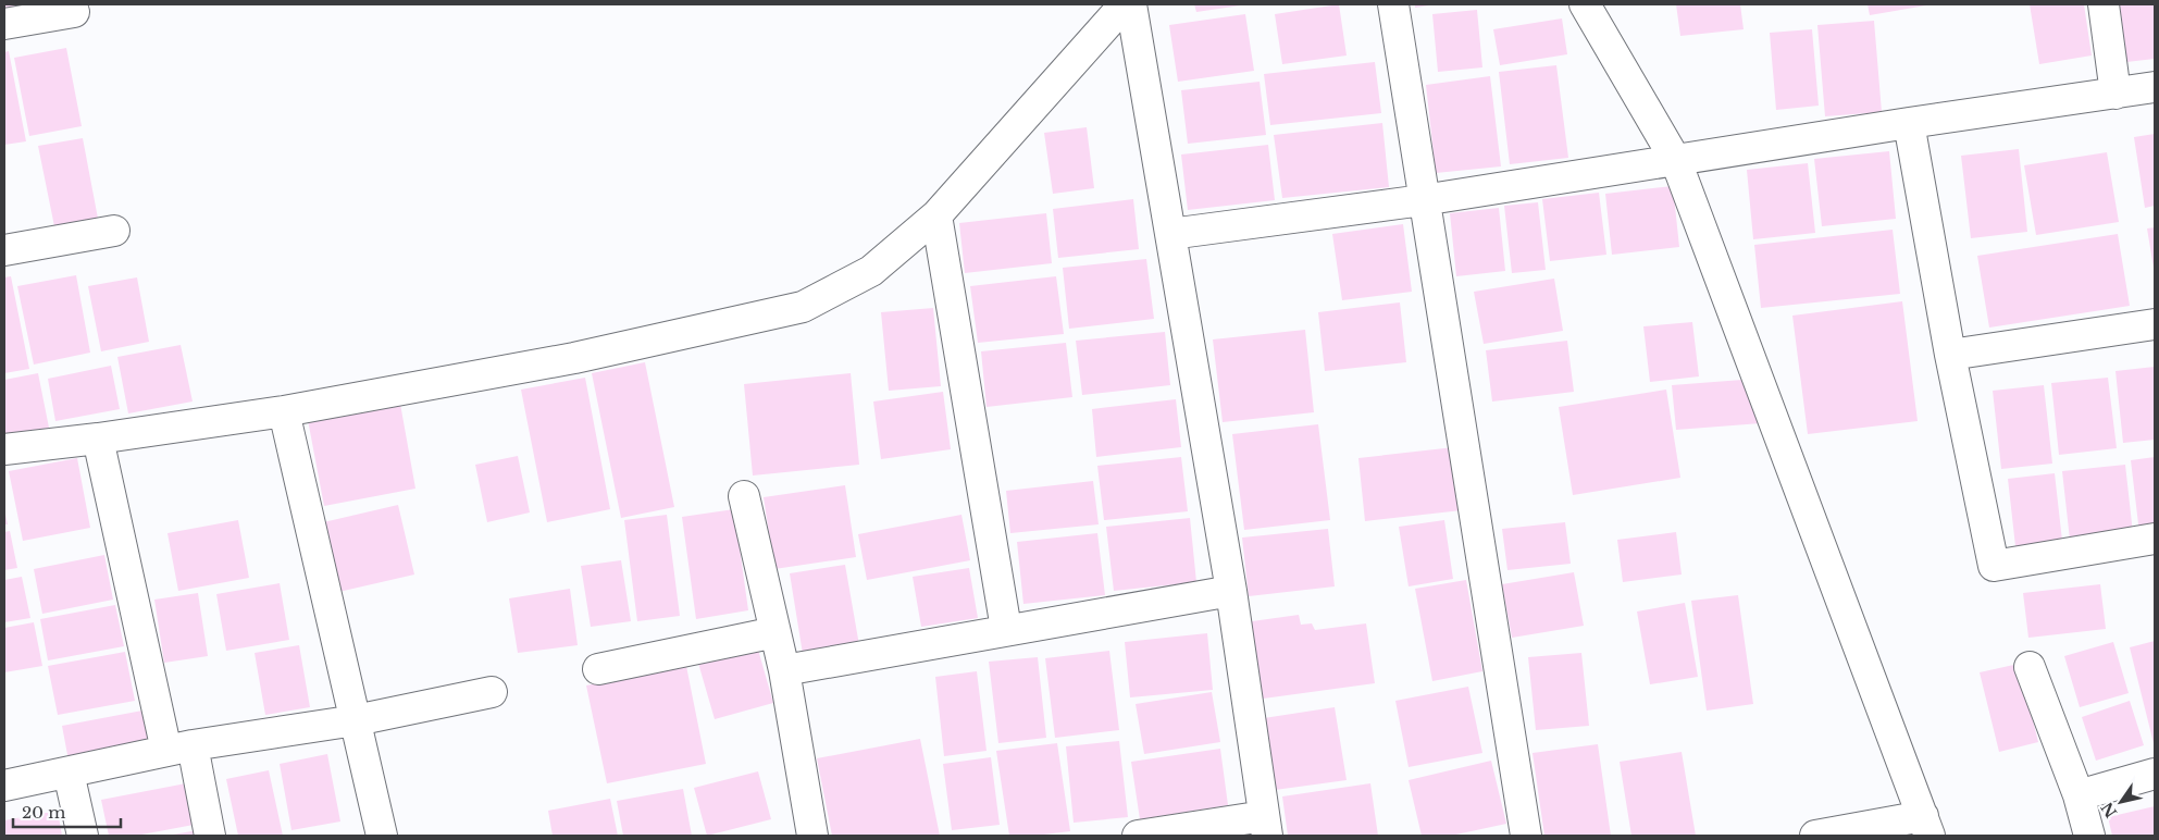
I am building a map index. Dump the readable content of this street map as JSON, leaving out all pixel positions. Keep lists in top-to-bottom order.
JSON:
{
  "scale_bar": "20 m",
  "north": "bottom left"
}
